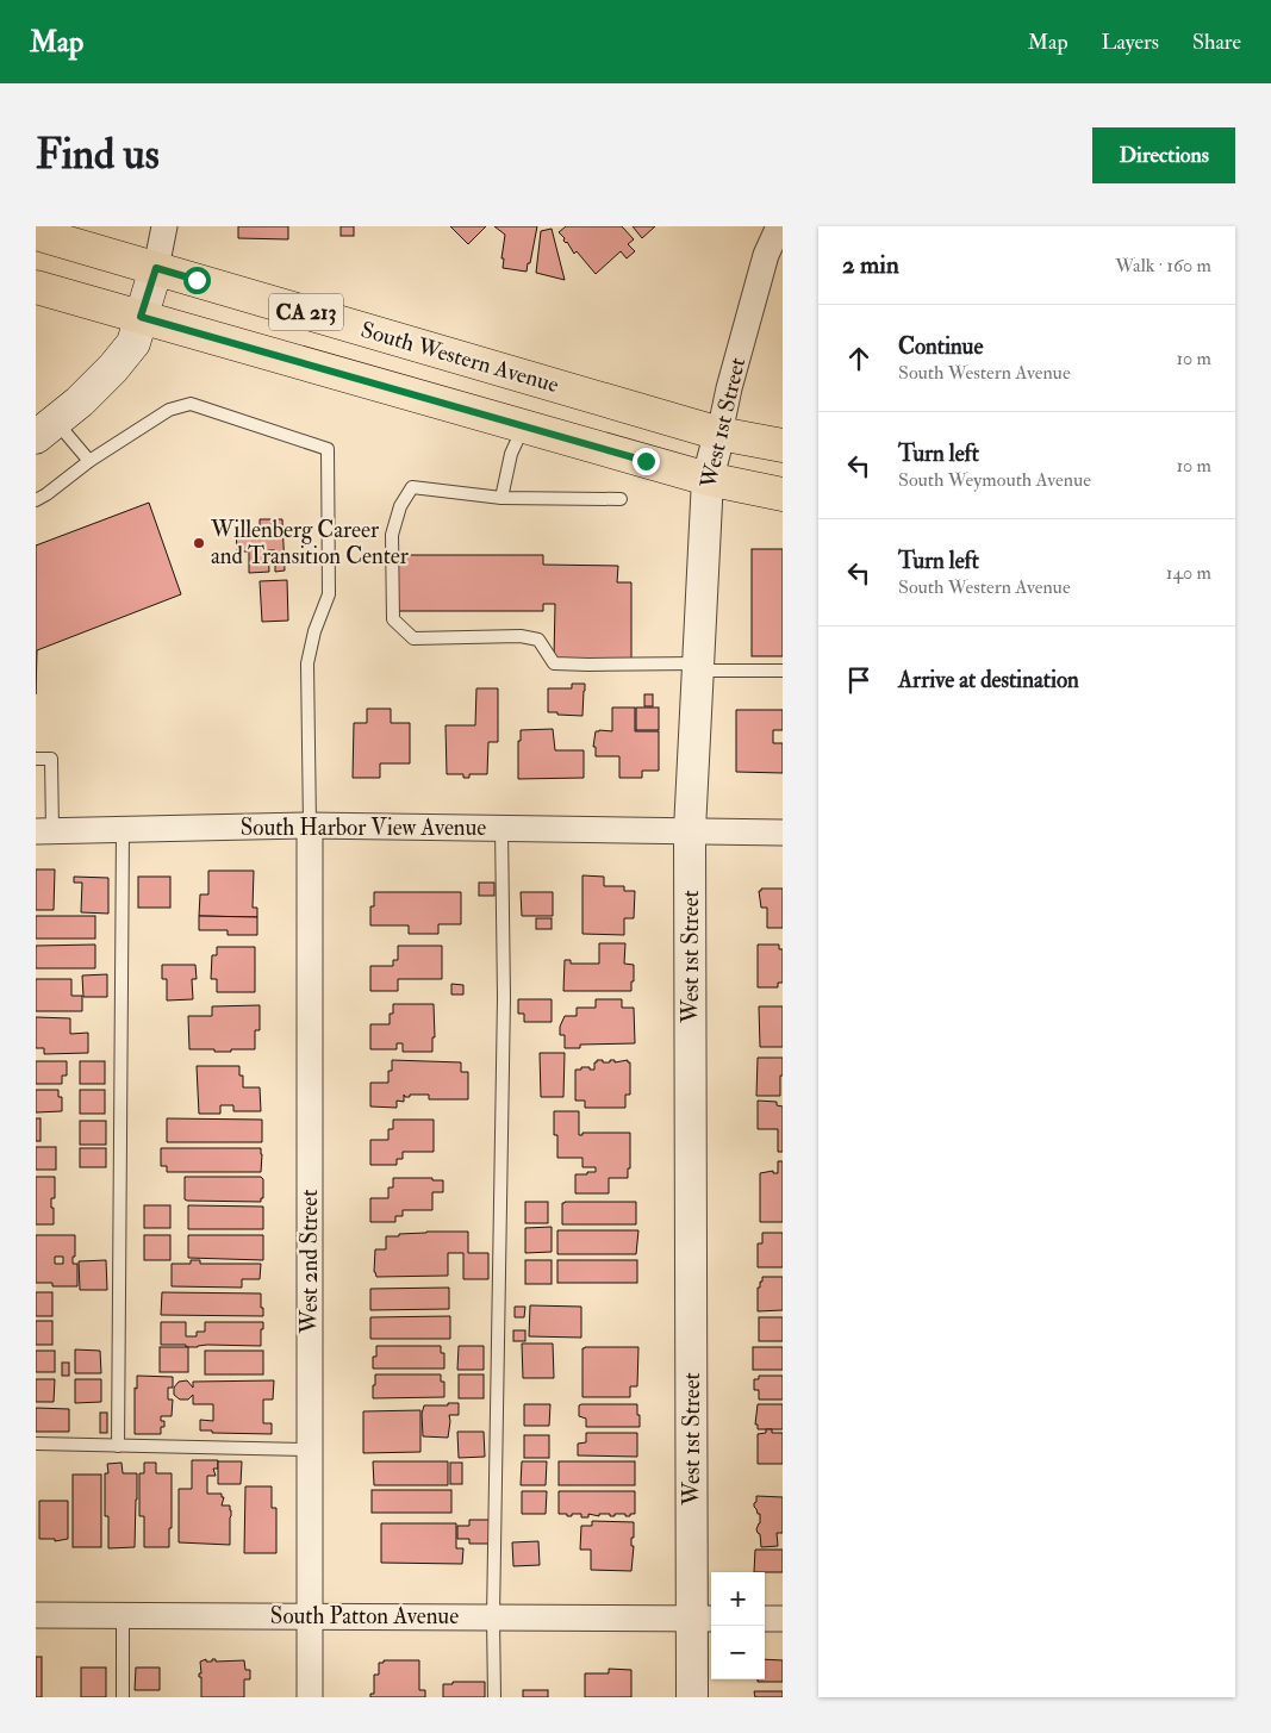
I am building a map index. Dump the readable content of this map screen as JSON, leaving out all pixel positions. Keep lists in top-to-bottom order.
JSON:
{
  "streets": {
    "main road": ["CA 213", "South Western Avenue"],
    "street": [
      "West 1st Street",
      "South Harbor View Avenue",
      "West 2nd Street",
      "South Patton Avenue"
    ]
  },
  "crossings": [
    ["CA 213", "West 1st Street"],
    ["South Western Avenue", "West 1st Street"],
    ["West 1st Street", "South Harbor View Avenue"],
    ["West 1st Street", "South Patton Avenue"],
    ["South Harbor View Avenue", "West 2nd Street"],
    ["West 2nd Street", "South Patton Avenue"]
  ],
  "places": ["Willenberg Career and Transition Center"],
  "page": {
    "header": "Map",
    "nav": ["Map", "Layers", "Share"],
    "buttons": "Directions",
    "title": "Find us",
    "heading": ["2 min", "Walk · 160 m"],
    "list": [
      ["Continue", "South Western Avenue", "10 m"],
      ["Turn left", "South Weymouth Avenue", "10 m"],
      ["Turn left", "South Western Avenue", "140 m"],
      "Arrive at destination"
    ],
    "map_buttons": ["+", "−"]
  }
}
